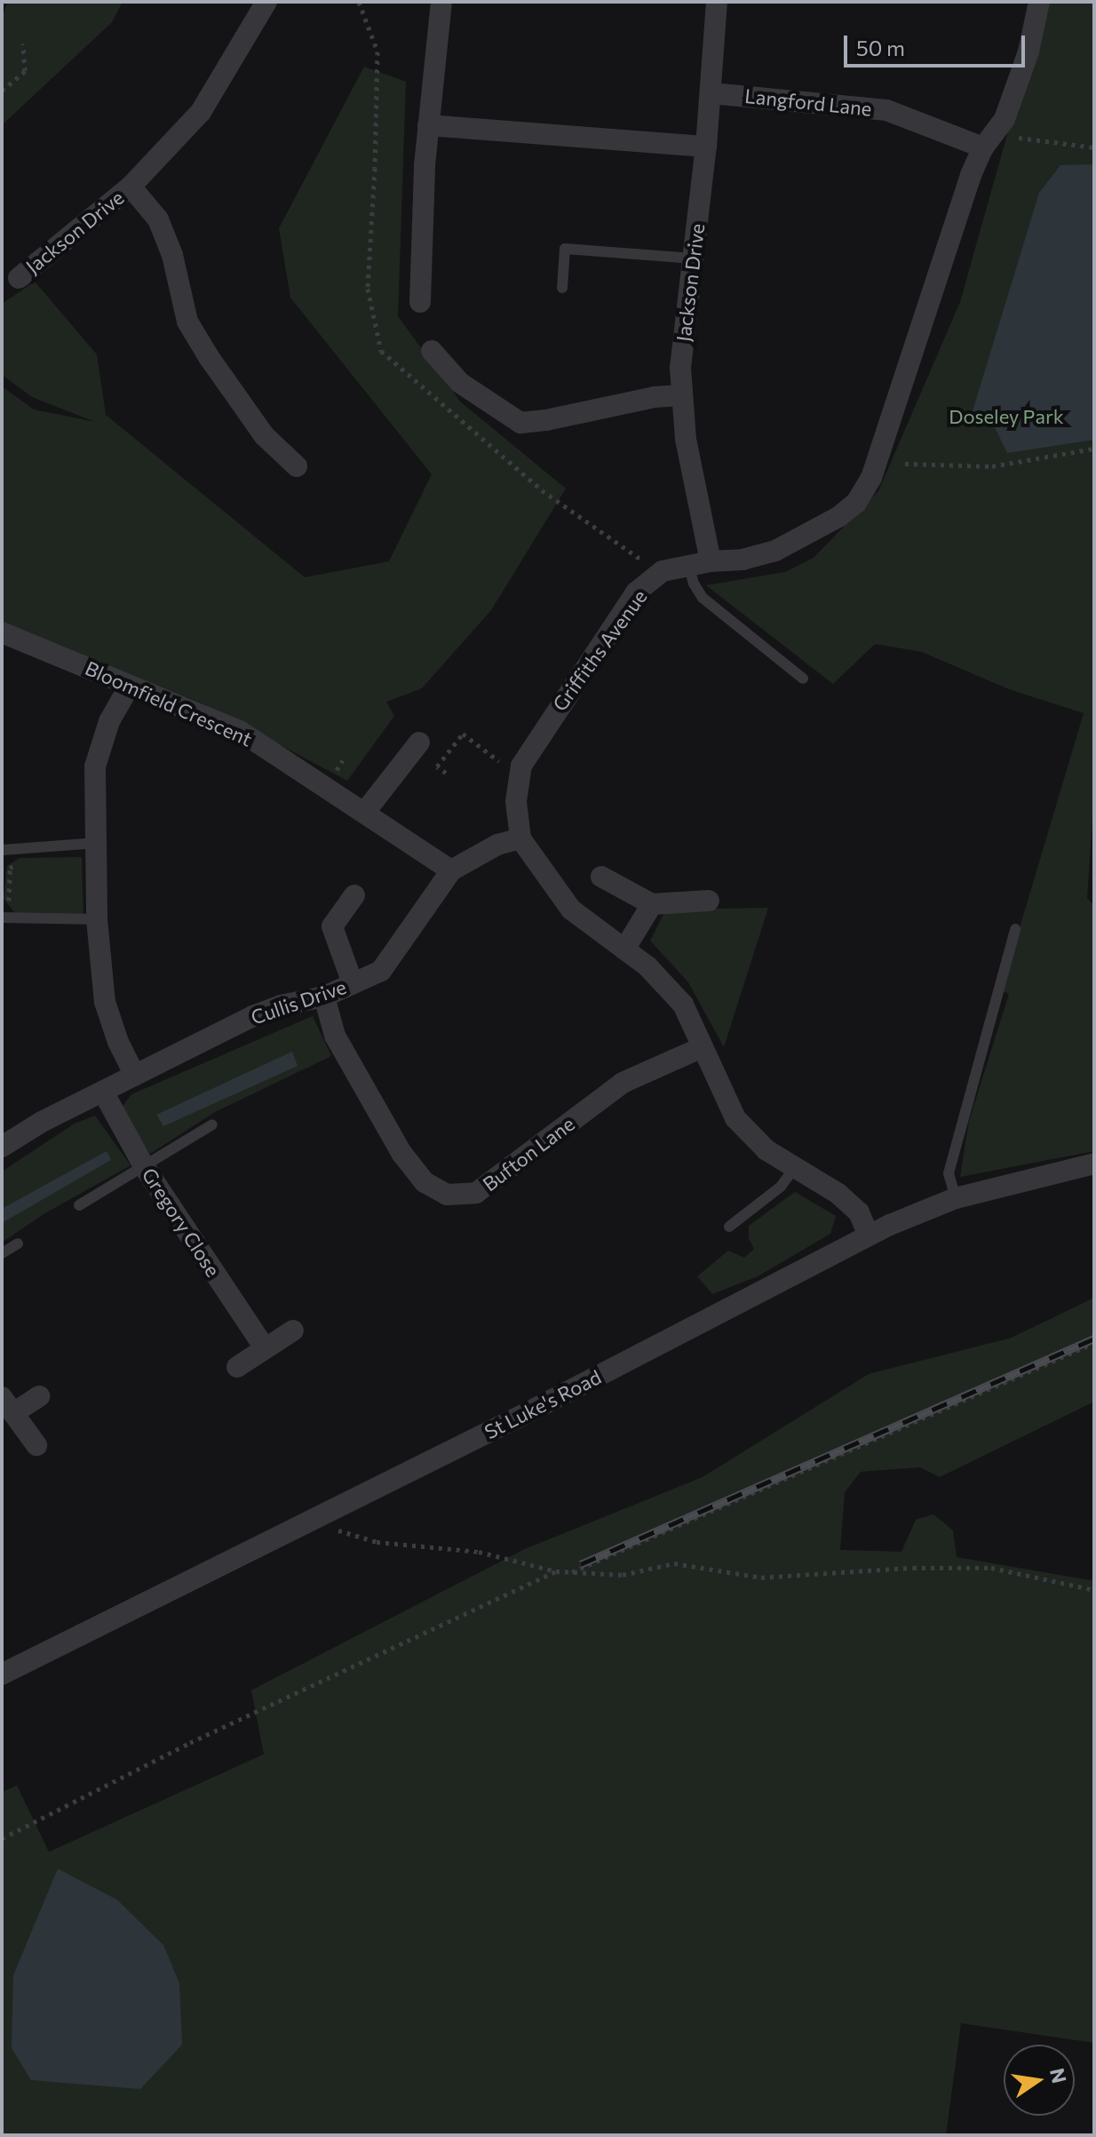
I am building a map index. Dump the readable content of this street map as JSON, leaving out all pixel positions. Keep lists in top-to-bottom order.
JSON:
{
  "streets": {
    "street": [
      "Langford Lane",
      "Jackson Drive",
      "Griffiths Avenue",
      "Bloomfield Crescent",
      "Cullis Drive",
      "Bufton Lane",
      "Gregory Close",
      "St Luke's Road"
    ]
  },
  "crossings": [
    ["Langford Lane", "Jackson Drive"],
    ["Langford Lane", "Griffiths Avenue"],
    ["Jackson Drive", "Griffiths Avenue"],
    ["Griffiths Avenue", "Cullis Drive"],
    ["Griffiths Avenue", "Bufton Lane"],
    ["Griffiths Avenue", "St Luke's Road"],
    ["Bloomfield Crescent", "Cullis Drive"],
    ["Cullis Drive", "Bufton Lane"],
    ["Cullis Drive", "Gregory Close"]
  ],
  "parks": ["Doseley Park"],
  "scale_bar": "50 m",
  "north": "right"
}
